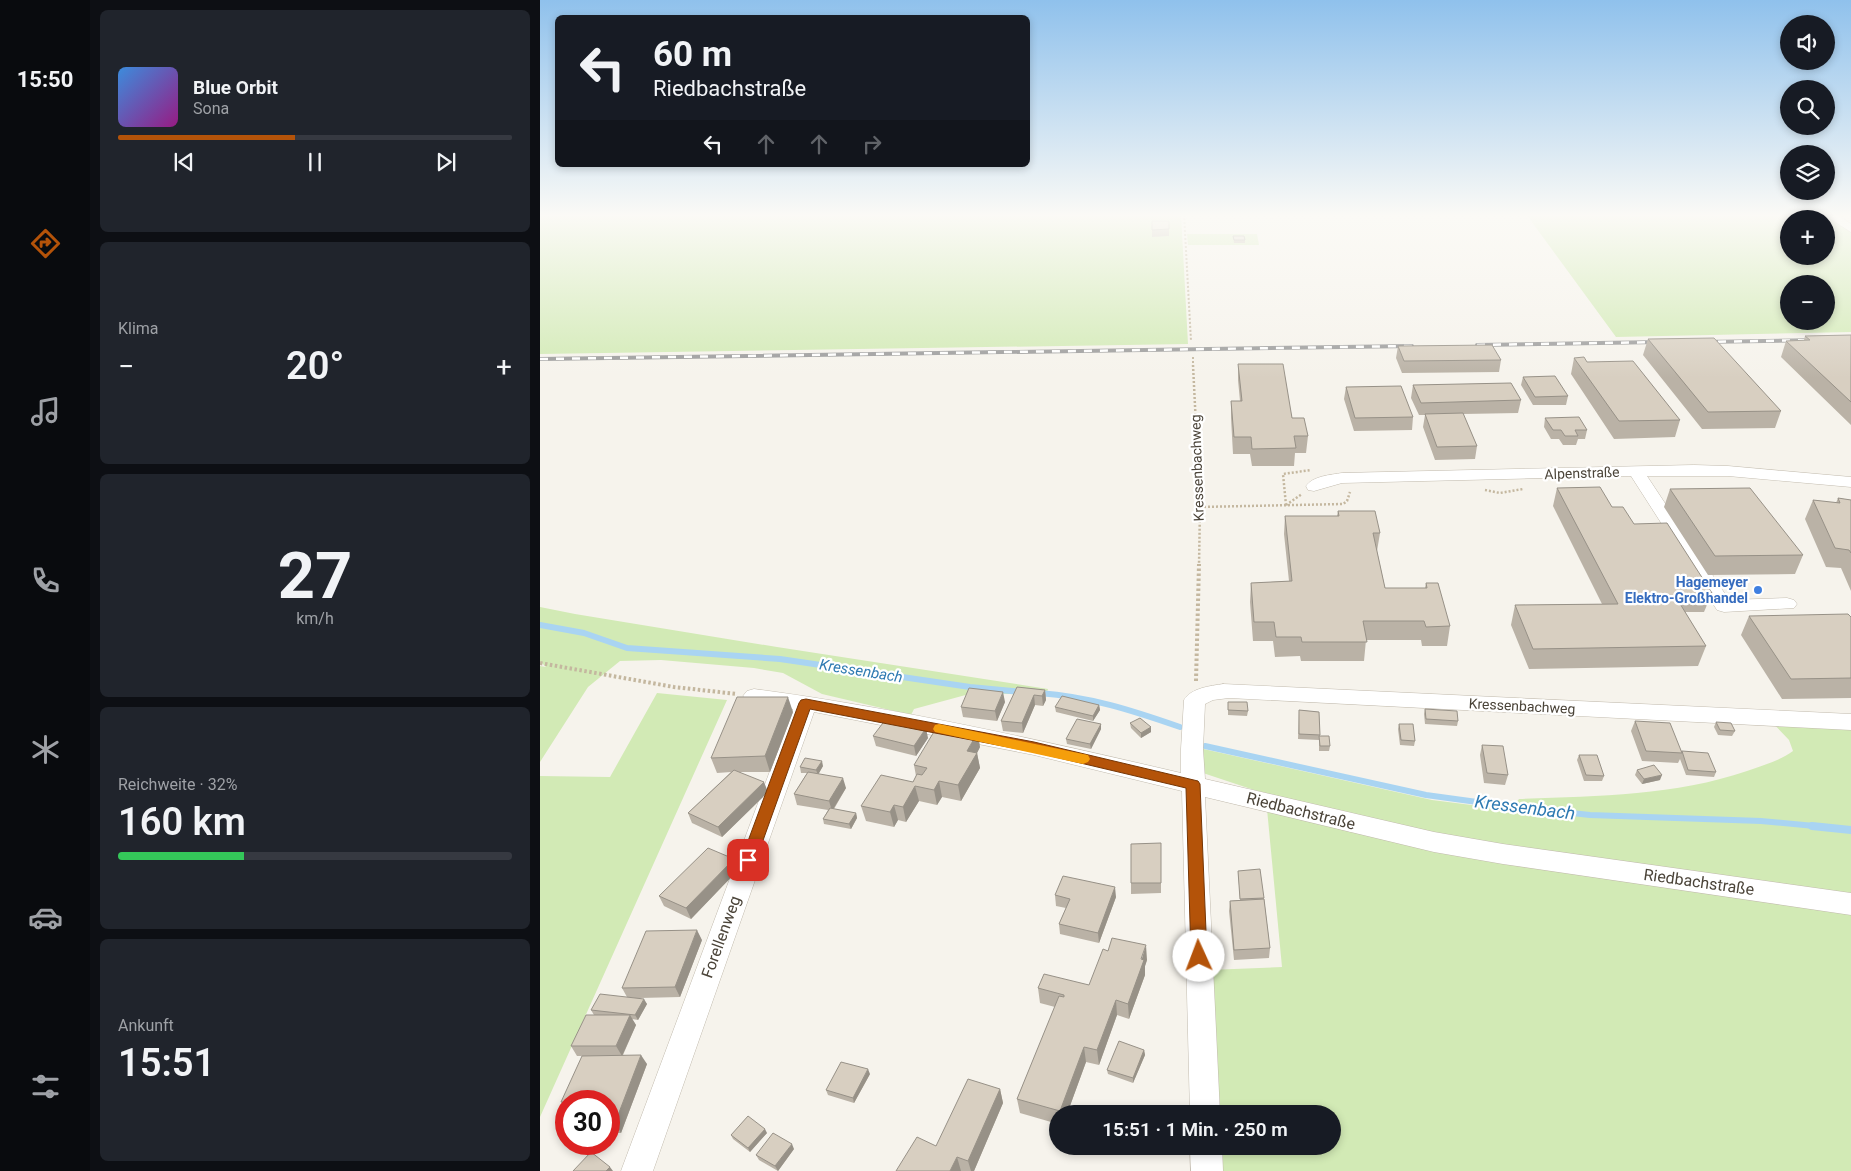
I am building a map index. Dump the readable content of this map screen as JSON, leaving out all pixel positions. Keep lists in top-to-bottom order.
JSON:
{
  "streets": {
    "street": [
      "Kressenbachweg",
      "Alpenstraße",
      "Riedbachstraße",
      "Forellenweg"
    ]
  },
  "crossings": [
    ["Riedbachstraße", "Forellenweg"]
  ],
  "water": ["Kressenbach"],
  "places": ["Hagemeyer Elektro-Großhandel"],
  "page": {
    "tabs": "15:50",
    "map_buttons": ["+", "−"],
    "turn": ["60 m", "Riedbachstraße"],
    "song": ["Blue Orbit", "Sona"],
    "tile": [
      "Klima",
      ["27", "km/h"],
      ["Reichweite · 32%", "160 km"],
      ["Ankunft", "15:51"]
    ],
    "heat": ["−", "20°", "+"],
    "limit": "30",
    "trip": "15:51 · 1 Min. · 250 m"
  }
}
